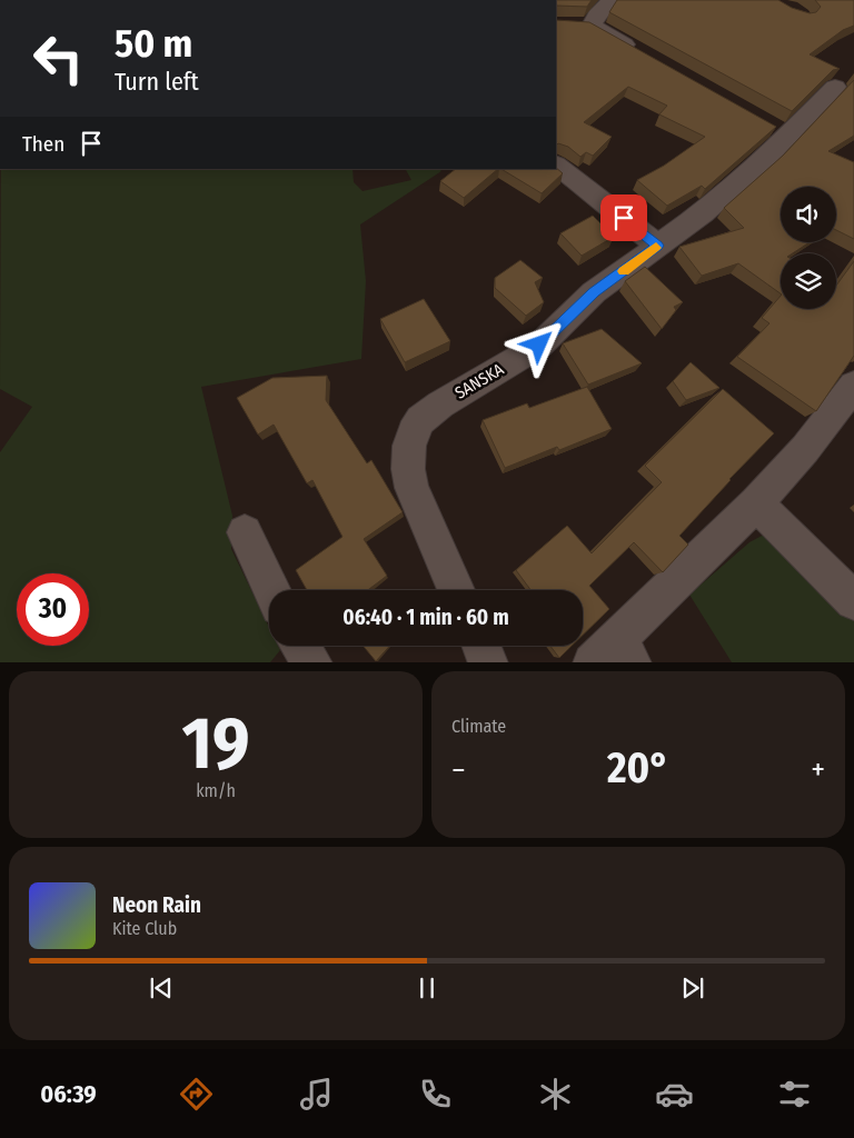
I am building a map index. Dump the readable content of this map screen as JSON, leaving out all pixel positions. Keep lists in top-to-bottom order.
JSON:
{
  "streets": {
    "street": ["SANSKA"]
  },
  "page": {
    "turn": ["50 m", "Turn left"],
    "then": "Then",
    "limit": "30",
    "trip": "06:40 · 1 min · 60 m",
    "tile": [
      ["19", "km/h"],
      "Climate"
    ],
    "heat": ["−", "20°", "+"],
    "song": ["Neon Rain", "Kite Club"],
    "tabs": "06:39"
  }
}
